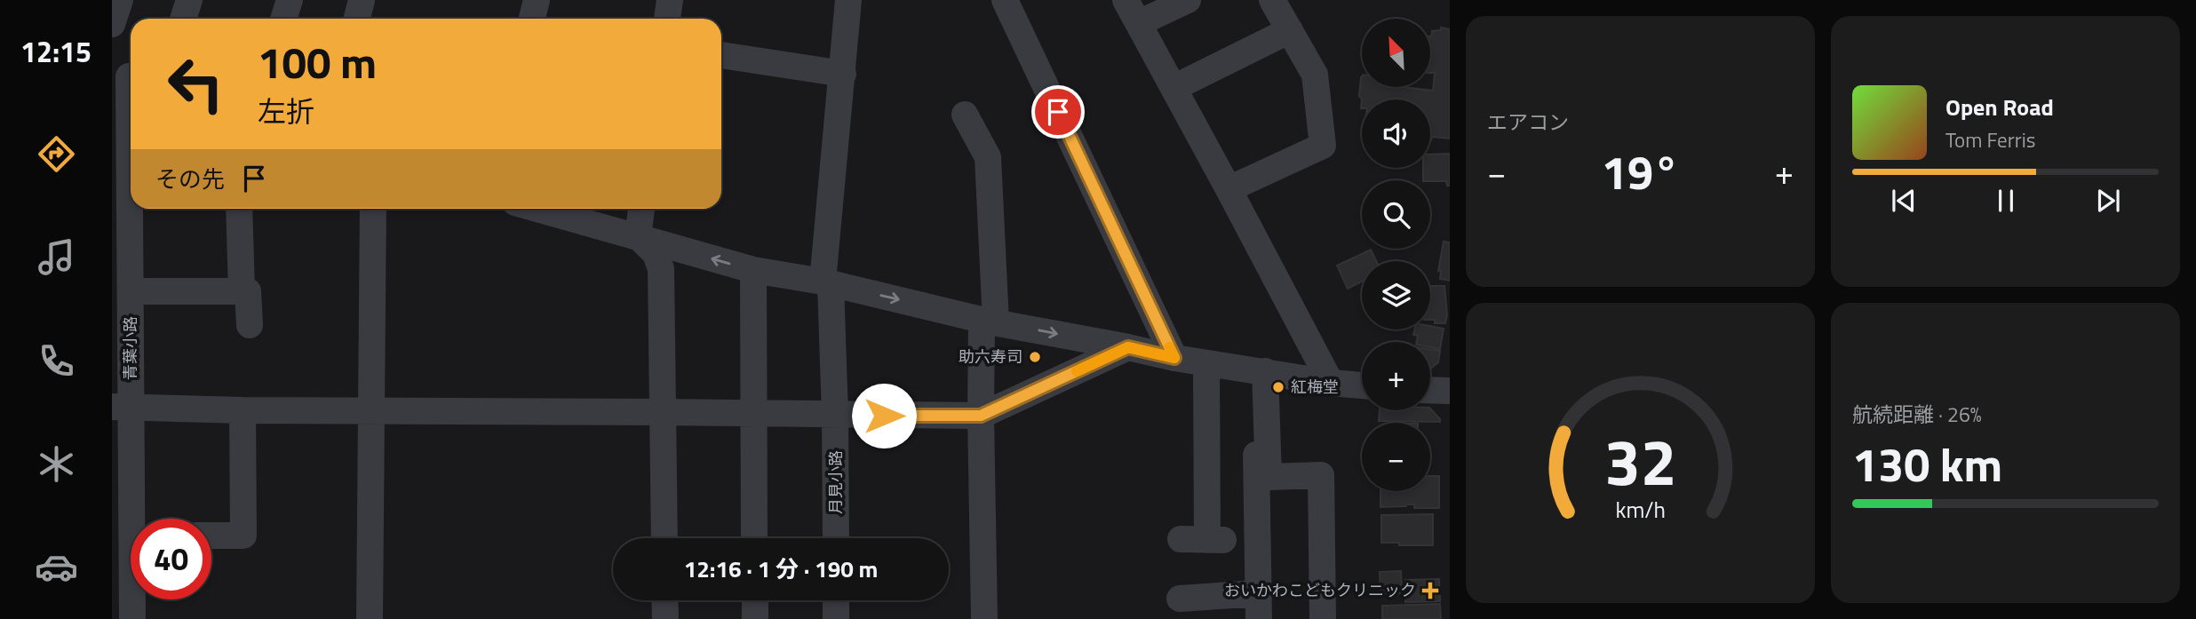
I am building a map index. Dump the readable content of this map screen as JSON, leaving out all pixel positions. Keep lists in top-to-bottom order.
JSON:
{
  "streets": {
    "street": ["青葉小路", "月見小路"]
  },
  "places": {
    "other": ["助六寿司", "紅梅堂"],
    "health": ["おいかわこどもクリニック"]
  },
  "north": "top left",
  "page": {
    "tabs": "12:15",
    "tile": [
      "エアコン",
      ["航続距離 · 26%", "130 km"]
    ],
    "map_buttons": ["+", "−"],
    "turn": ["100 m", "左折"],
    "song": ["Open Road", "Tom Ferris"],
    "heat": ["−", "19°", "+"],
    "then": "その先",
    "limit": "40",
    "trip": "12:16 · 1 分 · 190 m",
    "gauge": ["32", "km/h"]
  }
}
